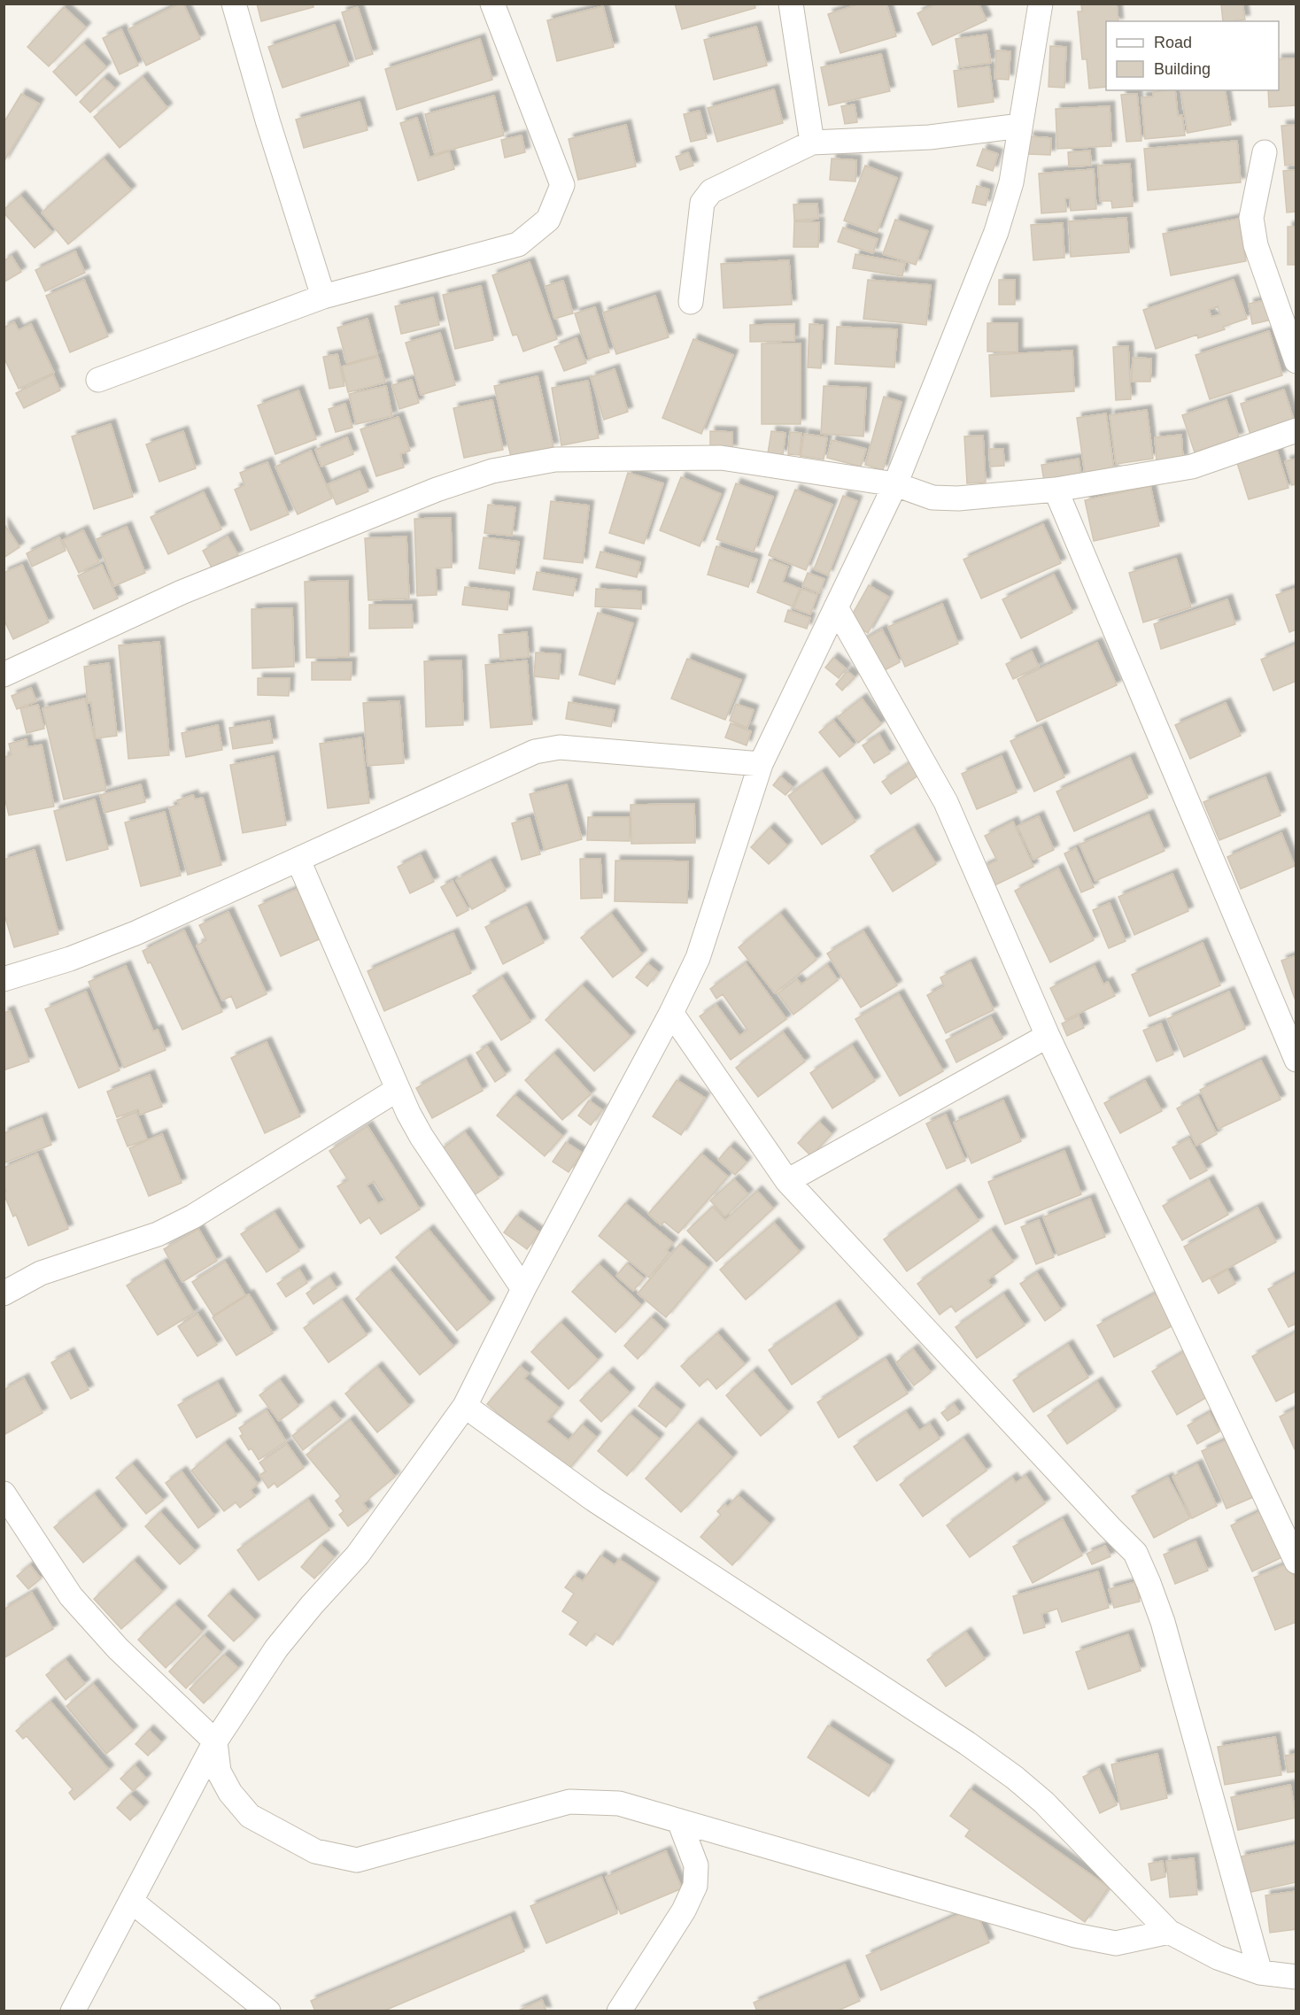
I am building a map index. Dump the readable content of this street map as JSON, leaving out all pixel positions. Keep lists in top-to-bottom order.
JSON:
{
  "legend": ["Road", "Building"]
}
